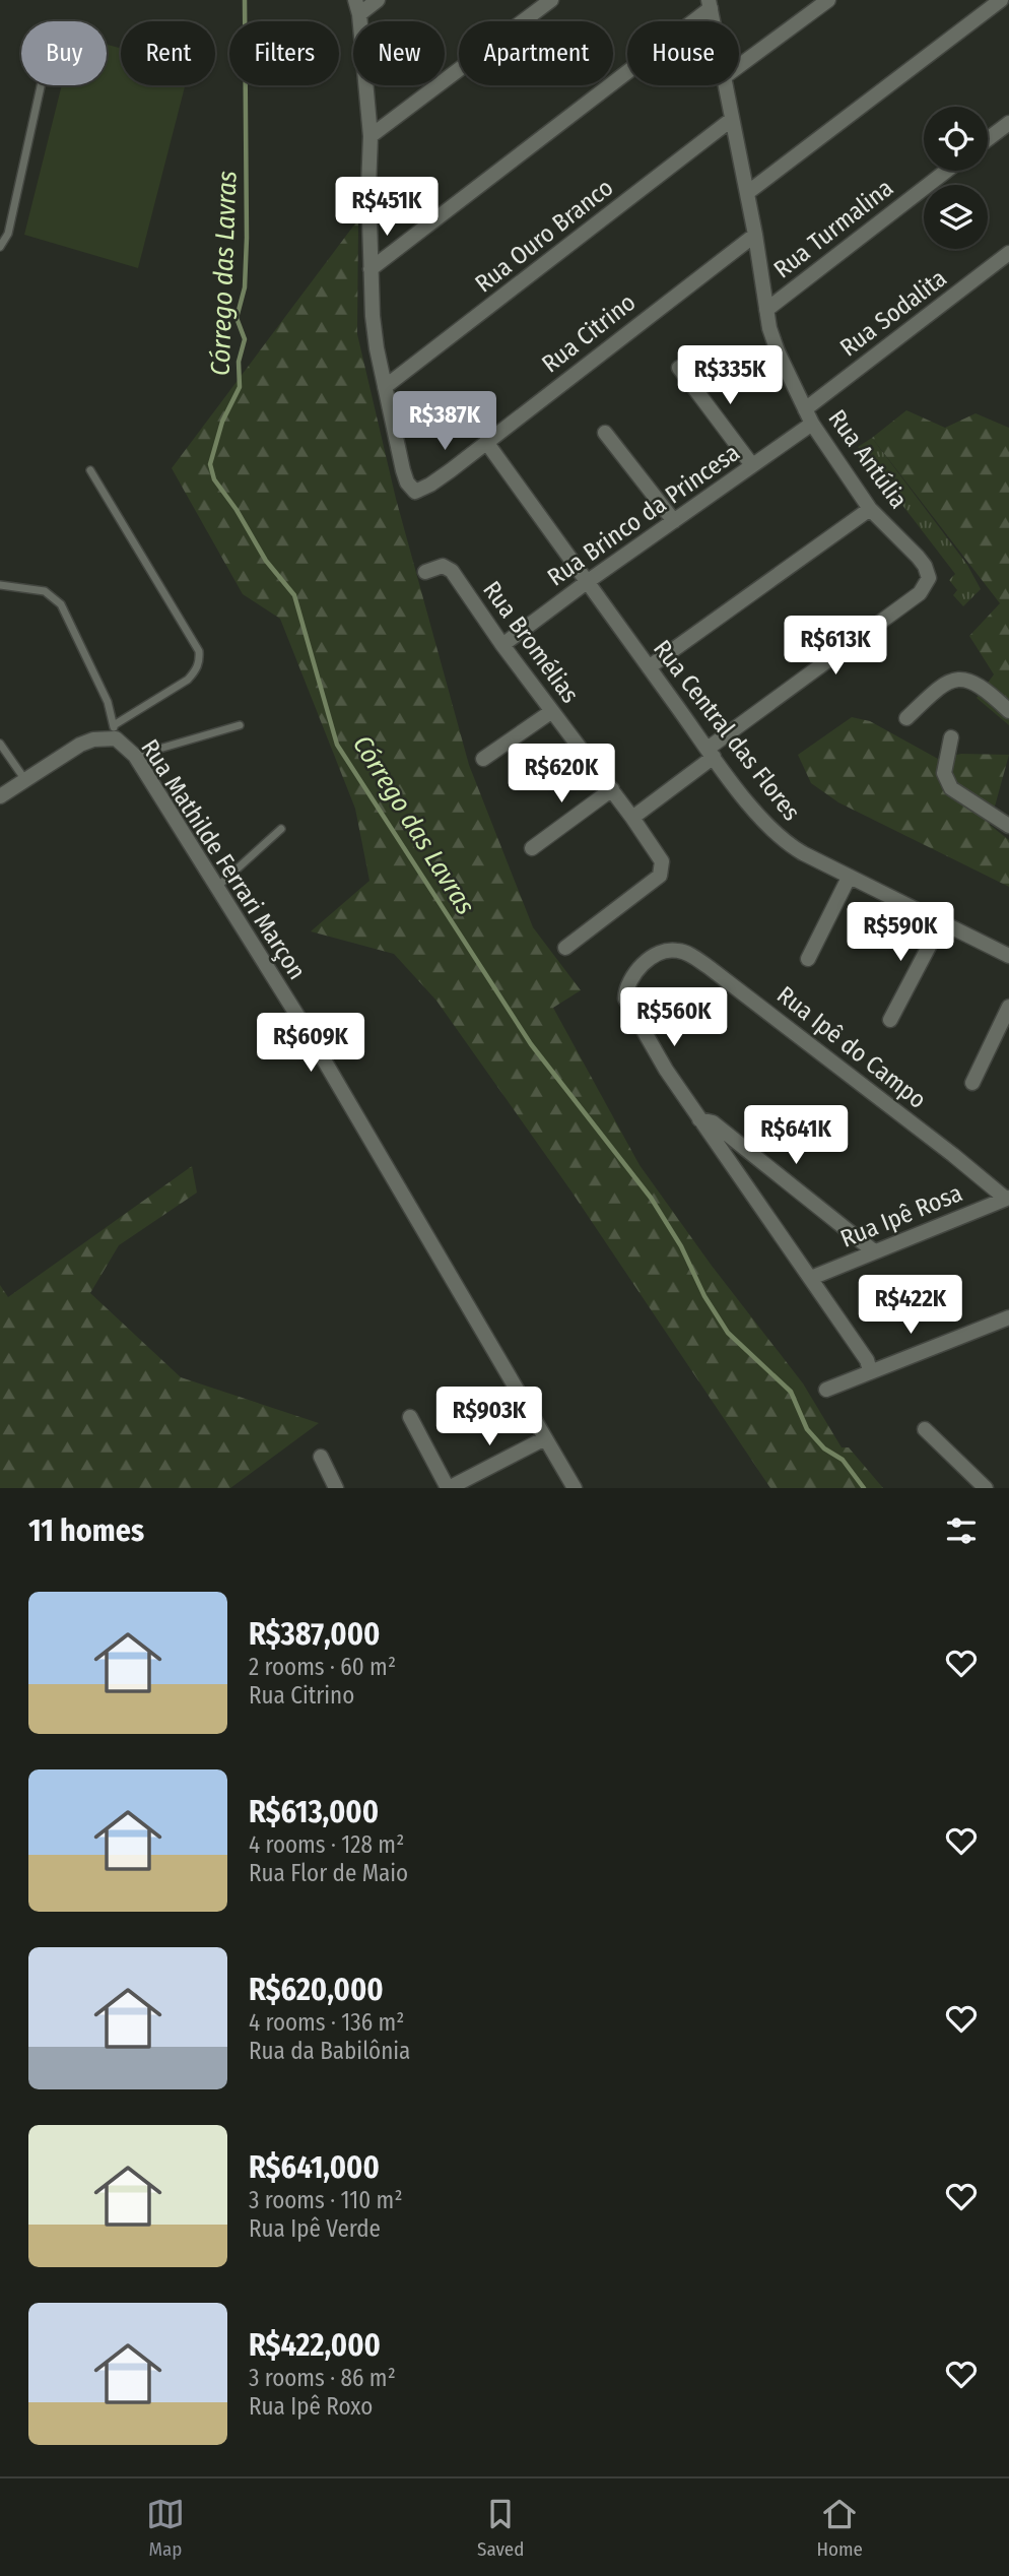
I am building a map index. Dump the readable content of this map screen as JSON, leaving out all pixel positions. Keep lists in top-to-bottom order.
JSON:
{
  "streets": {
    "street": [
      "Rua Turmalina",
      "Rua Ouro Branco",
      "Rua Sodalita",
      "Rua Citrino",
      "Rua Antúlia",
      "Rua Brinco da Princesa",
      "Rua Bromélias",
      "Rua Central das Flores",
      "Rua Mathilde Ferrari Marçon",
      "Rua Ipê do Campo",
      "Rua Ipê Rosa"
    ]
  },
  "crossings": [
    ["Rua Turmalina", "Rua Antúlia"],
    ["Rua Ouro Branco", "Rua Citrino"],
    ["Rua Ouro Branco", "Rua Antúlia"],
    ["Rua Sodalita", "Rua Antúlia"],
    ["Rua Sodalita", "Rua Brinco da Princesa"],
    ["Rua Citrino", "Rua Antúlia"],
    ["Rua Citrino", "Rua Central das Flores"],
    ["Rua Antúlia", "Rua Brinco da Princesa"],
    ["Rua Antúlia", "Rua Central das Flores"],
    ["Rua Brinco da Princesa", "Rua Bromélias"],
    ["Rua Brinco da Princesa", "Rua Central das Flores"],
    ["Rua Ipê do Campo", "Rua Ipê Rosa"]
  ],
  "water": ["Córrego das Lavras"],
  "page": {
    "chip": [
      "Buy",
      "Rent",
      "Filters",
      "New",
      "Apartment",
      "House"
    ],
    "price": [
      "R$451K",
      "R$335K",
      "R$387K",
      "R$613K",
      "R$620K",
      "R$590K",
      "R$560K",
      "R$609K",
      "R$641K",
      "R$422K",
      "R$903K"
    ],
    "heading": "11 homes",
    "list": [
      {
        "name": "R$387,000",
        "note": "2 rooms · 60 m² · Rua Citrino"
      },
      {
        "name": "R$613,000",
        "note": "4 rooms · 128 m² · Rua Flor de Maio"
      },
      {
        "name": "R$620,000",
        "note": "4 rooms · 136 m² · Rua da Babilônia"
      },
      {
        "name": "R$641,000",
        "note": "3 rooms · 110 m² · Rua Ipê Verde"
      },
      {
        "name": "R$422,000",
        "note": "3 rooms · 86 m² · Rua Ipê Roxo"
      }
    ],
    "tabs": ["Map", "Saved", "Home"]
  }
}
